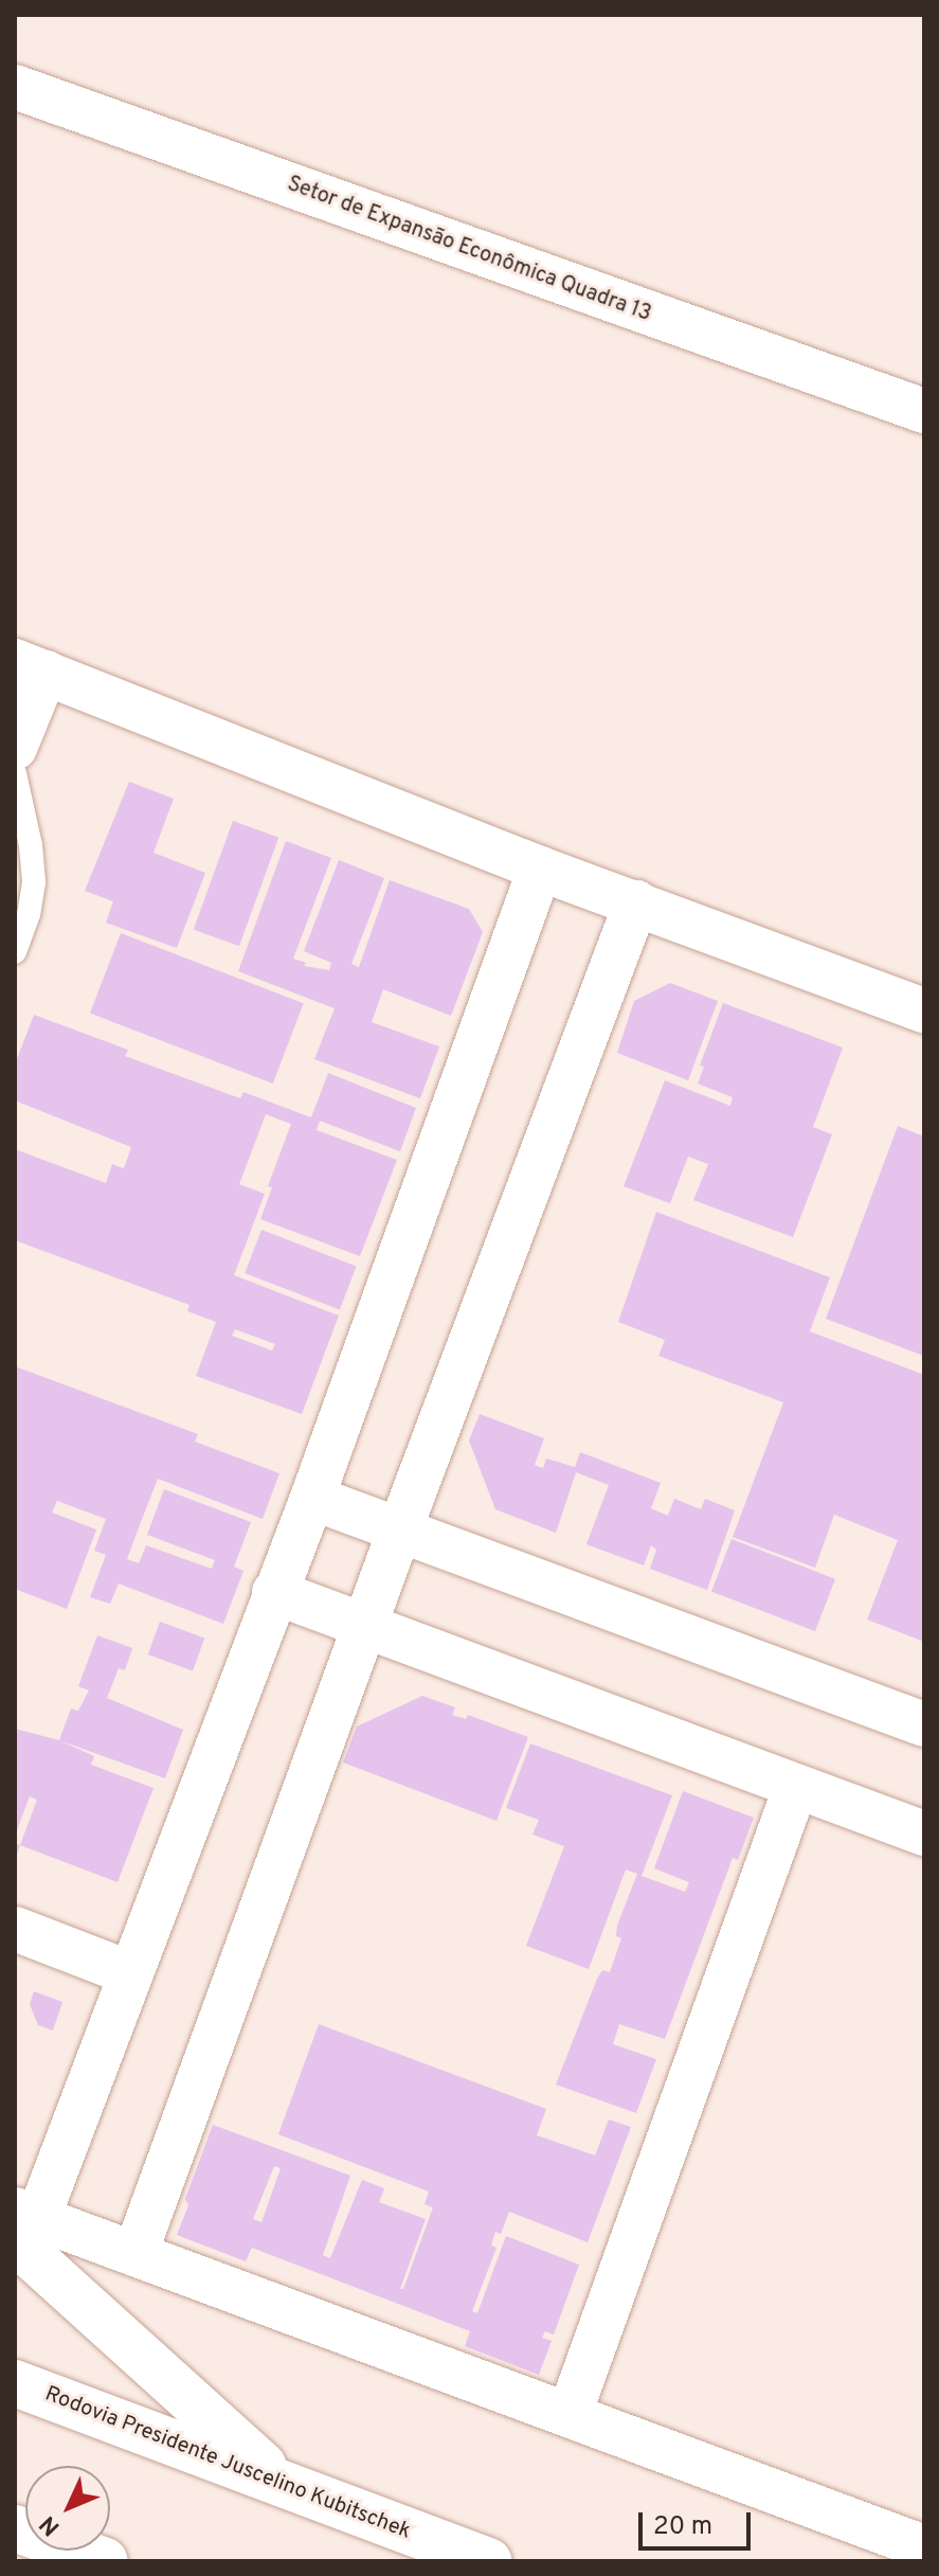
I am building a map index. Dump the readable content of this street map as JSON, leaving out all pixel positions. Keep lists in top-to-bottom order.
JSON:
{
  "streets": {
    "highway": ["Rodovia Presidente Juscelino Kubitschek"],
    "street": ["Setor de Expansão Econômica Quadra 13"]
  },
  "scale_bar": "20 m",
  "north": "bottom left"
}
